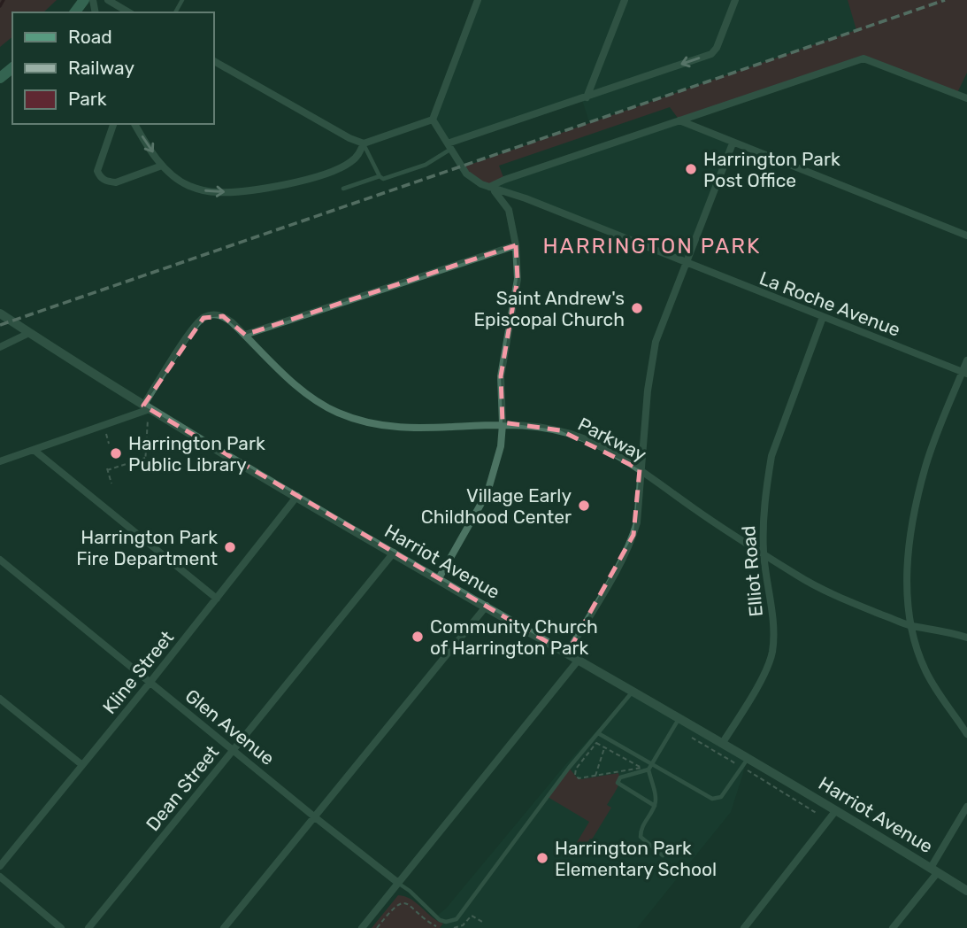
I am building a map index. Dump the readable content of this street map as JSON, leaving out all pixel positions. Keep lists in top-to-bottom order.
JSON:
{
  "streets": {
    "street": [
      "La Roche Avenue",
      "Parkway",
      "Harriot Avenue",
      "Elliot Road",
      "Kline Street",
      "Glen Avenue",
      "Dean Street"
    ]
  },
  "crossings": [
    ["La Roche Avenue", "Elliot Road"],
    ["Parkway", "Harriot Avenue"],
    ["Parkway", "Elliot Road"],
    ["Harriot Avenue", "Elliot Road"],
    ["Harriot Avenue", "Kline Street"],
    ["Harriot Avenue", "Dean Street"],
    ["Kline Street", "Glen Avenue"],
    ["Glen Avenue", "Dean Street"]
  ],
  "districts": ["HARRINGTON PARK"],
  "places": [
    "Harrington Park Post Office",
    "Saint Andrew's Episcopal Church",
    "Harrington Park Public Library",
    "Village Early Childhood Center",
    "Harrington Park Fire Department",
    "Community Church of Harrington Park",
    "Harrington Park Elementary School"
  ],
  "legend": ["Road", "Railway", "Park"]
}
